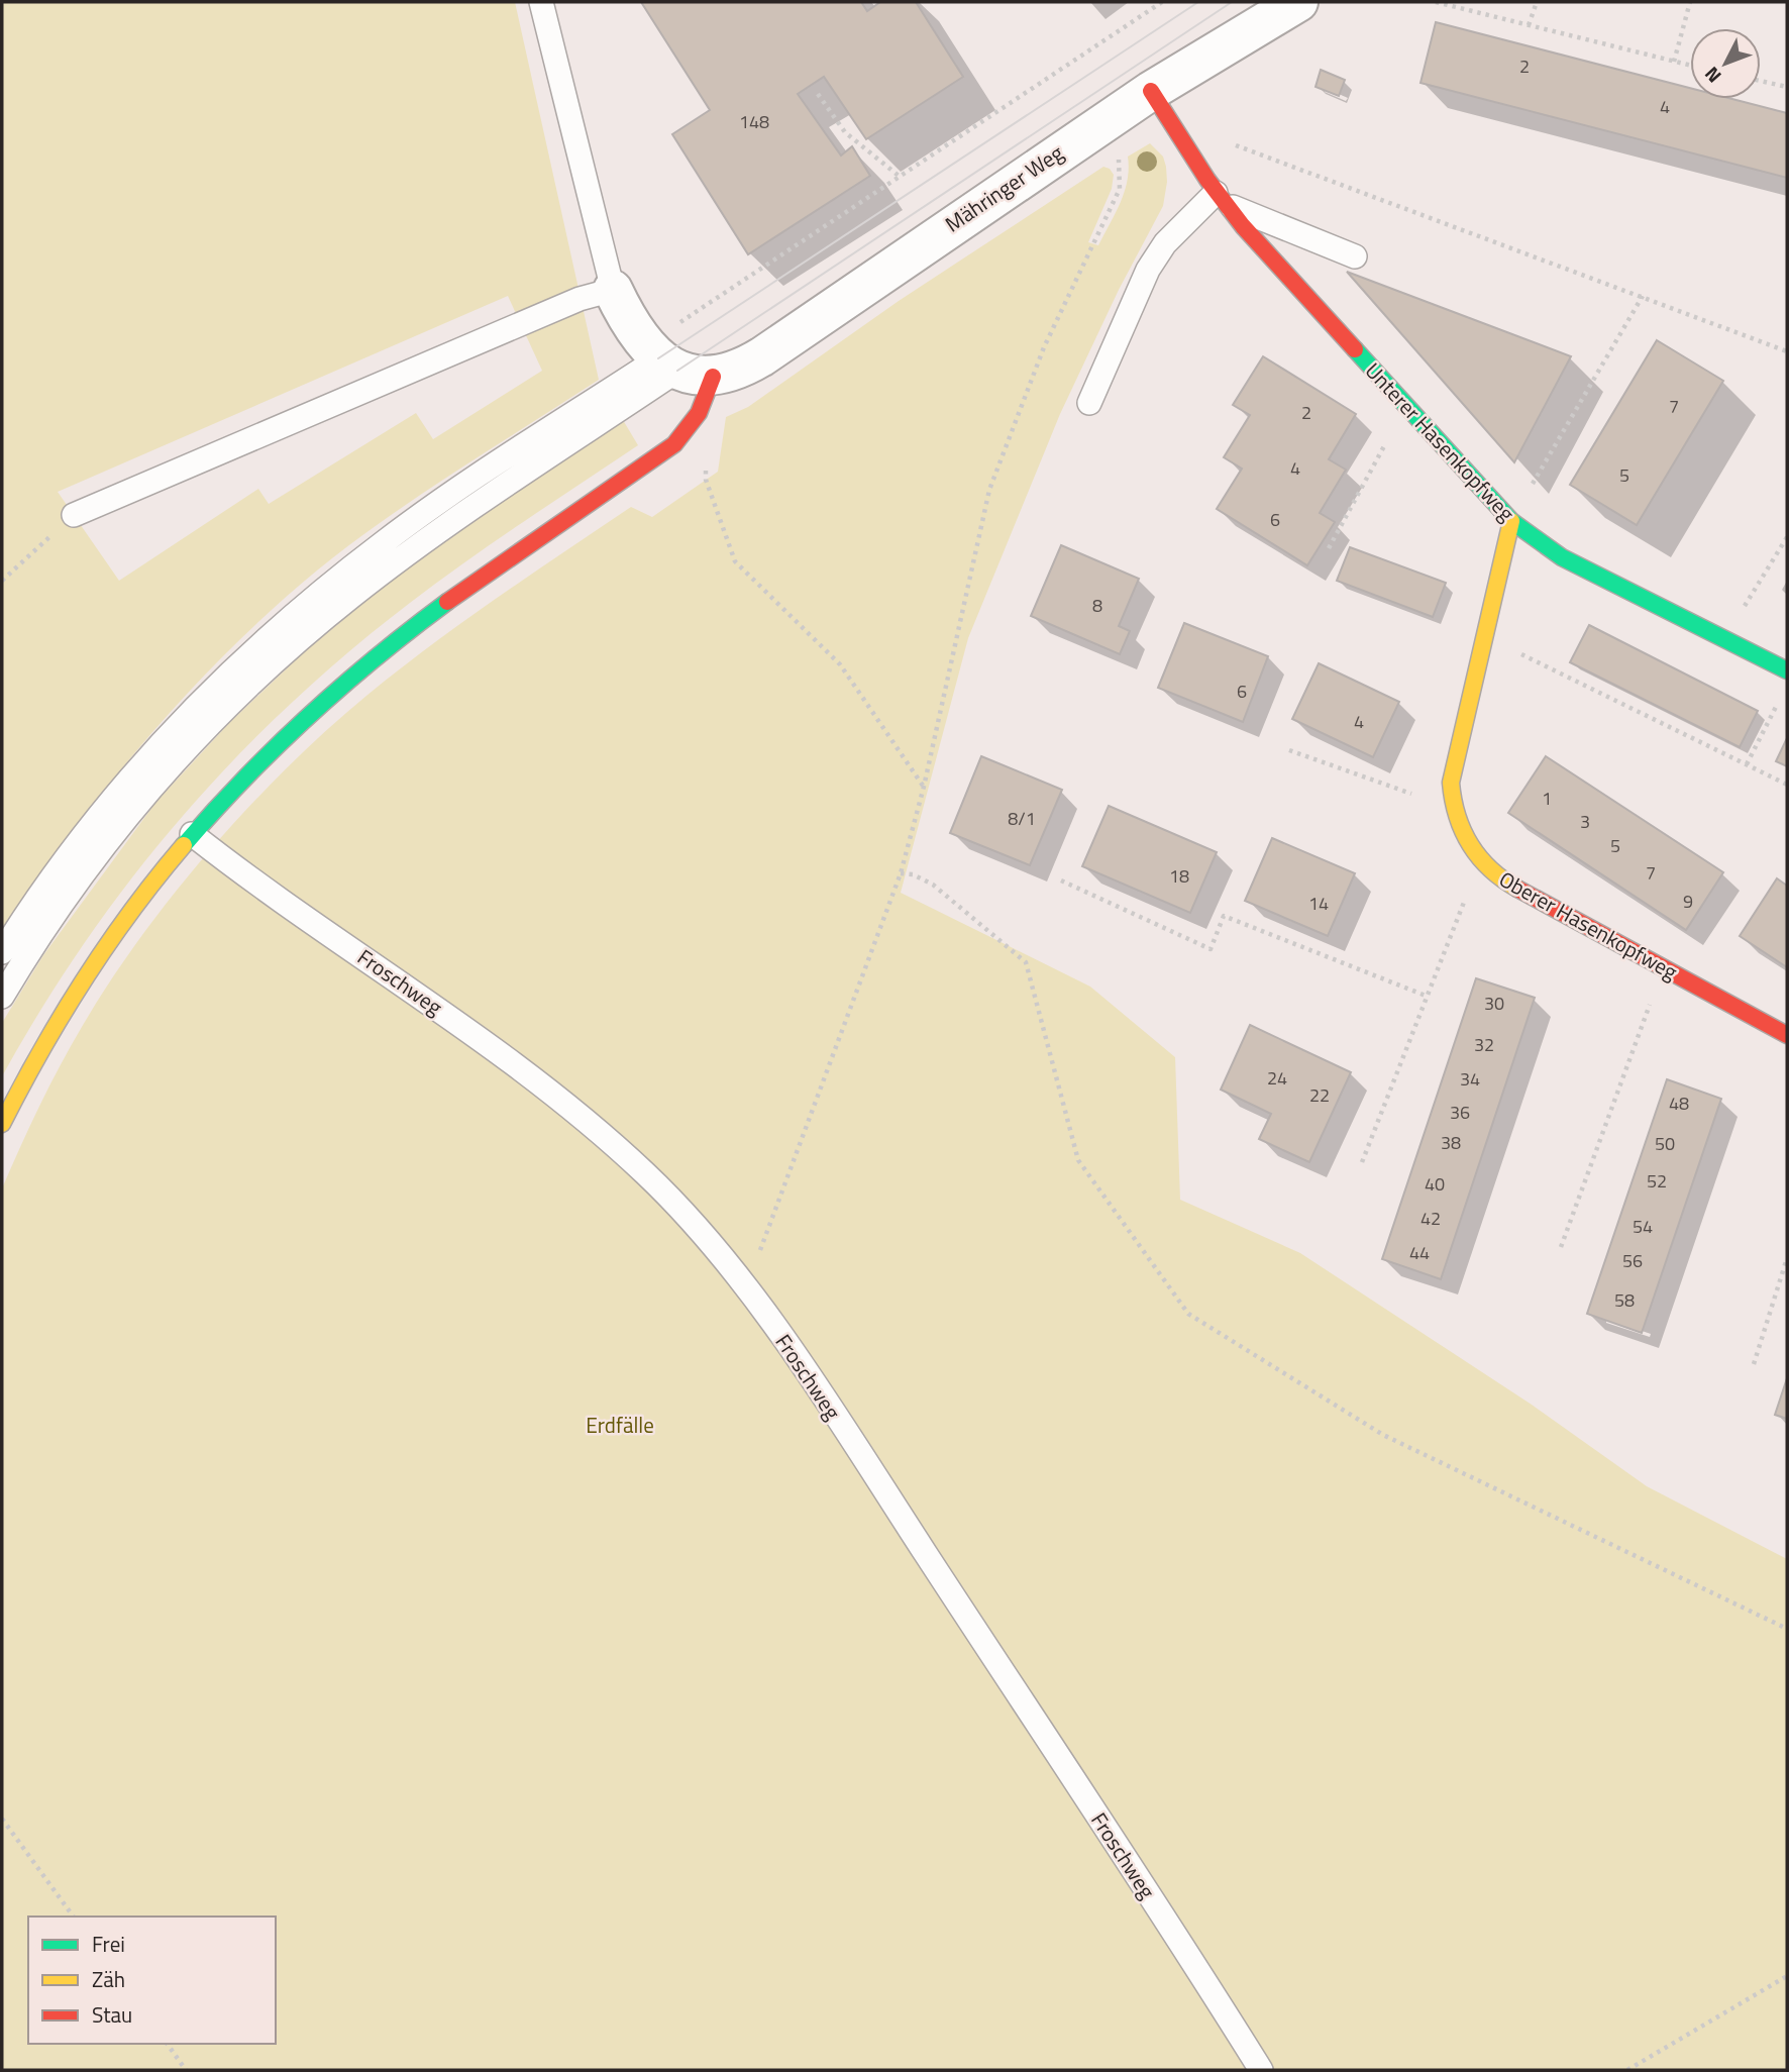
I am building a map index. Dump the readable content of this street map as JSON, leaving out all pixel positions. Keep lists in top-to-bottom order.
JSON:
{
  "streets": {
    "street": ["Mähringer Weg", "Unterer Hasenkopfweg", "Oberer Hasenkopfweg"],
    "lane": ["Froschweg"]
  },
  "crossings": [
    ["Mähringer Weg", "Unterer Hasenkopfweg"],
    ["Unterer Hasenkopfweg", "Oberer Hasenkopfweg"]
  ],
  "parks": ["Erdfälle"],
  "house_numbers": [
    "2",
    "4",
    "148",
    "7",
    "2",
    "4",
    "5",
    "6",
    "8",
    "6",
    "4",
    "1",
    "8/1",
    "3",
    "5",
    "7",
    "18",
    "9",
    "14",
    "30",
    "32",
    "24",
    "34",
    "22",
    "48",
    "36",
    "38",
    "50",
    "52",
    "40",
    "42",
    "54",
    "44",
    "56",
    "58"
  ],
  "legend": ["Frei", "Zäh", "Stau"],
  "north": "bottom left"
}
